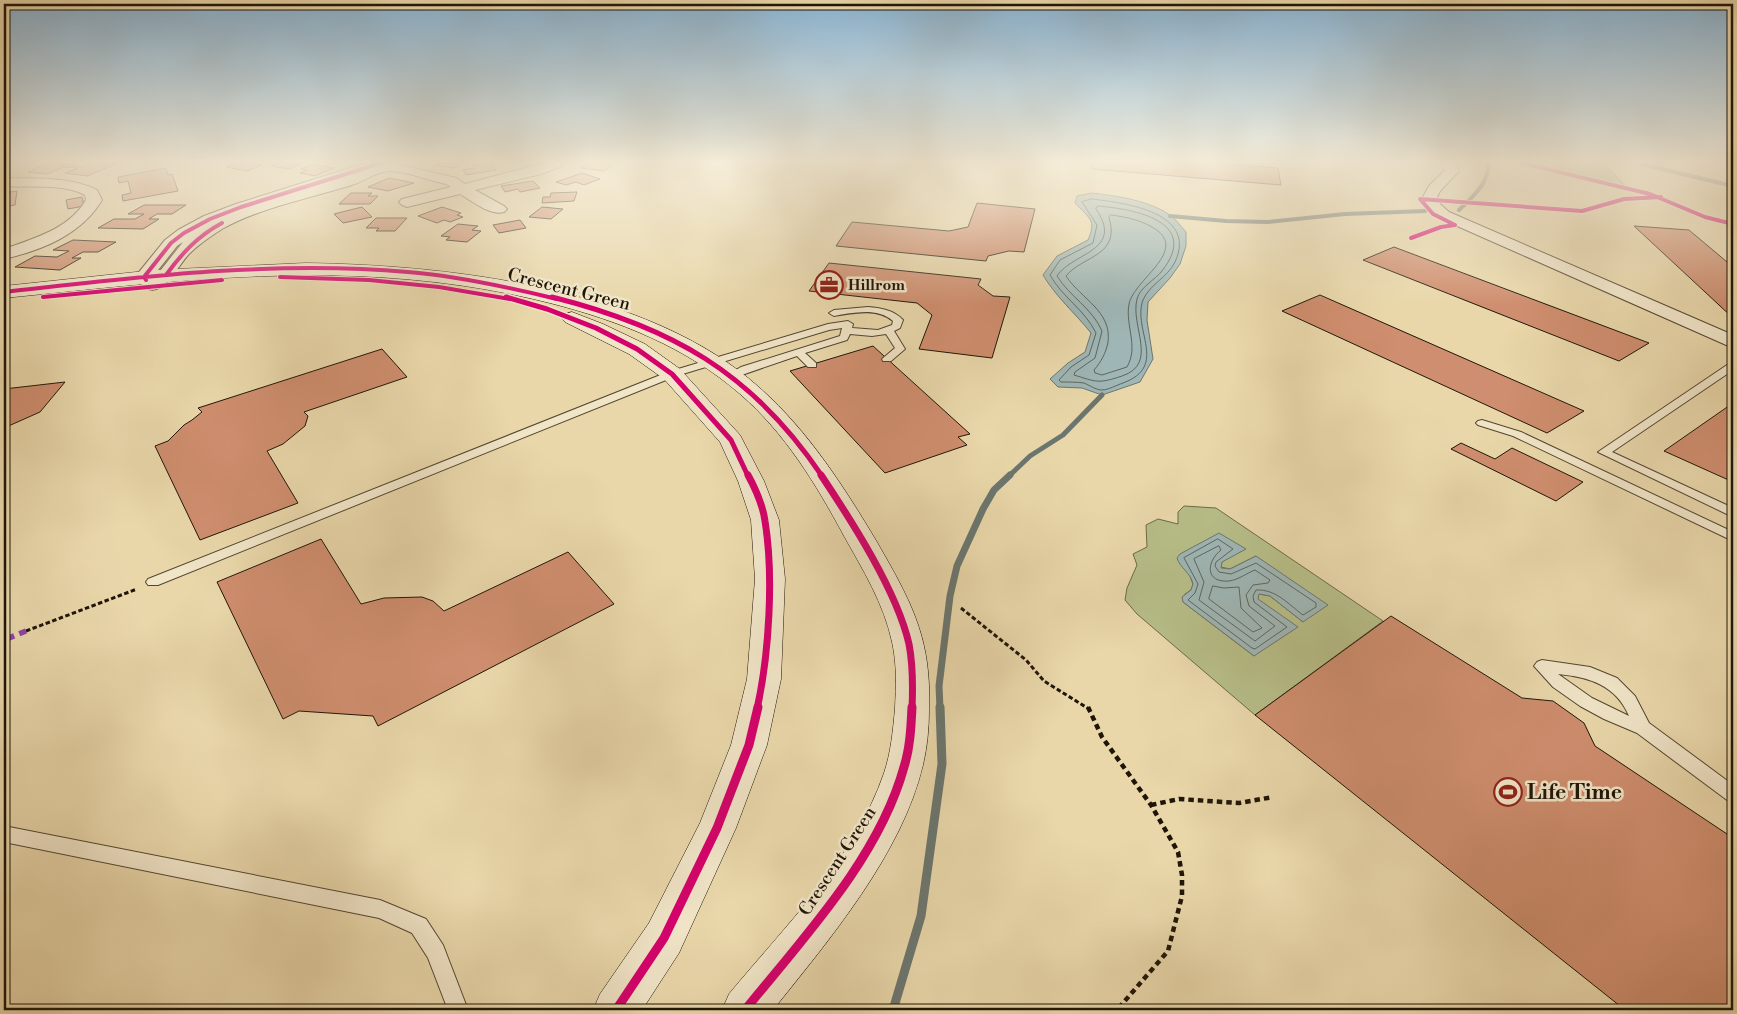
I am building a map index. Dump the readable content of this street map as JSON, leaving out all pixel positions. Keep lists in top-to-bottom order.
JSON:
{
  "streets": {
    "street": ["Crescent Green"]
  },
  "places": {
    "office": ["Hillrom"],
    "sports": ["Life Time"]
  }
}
